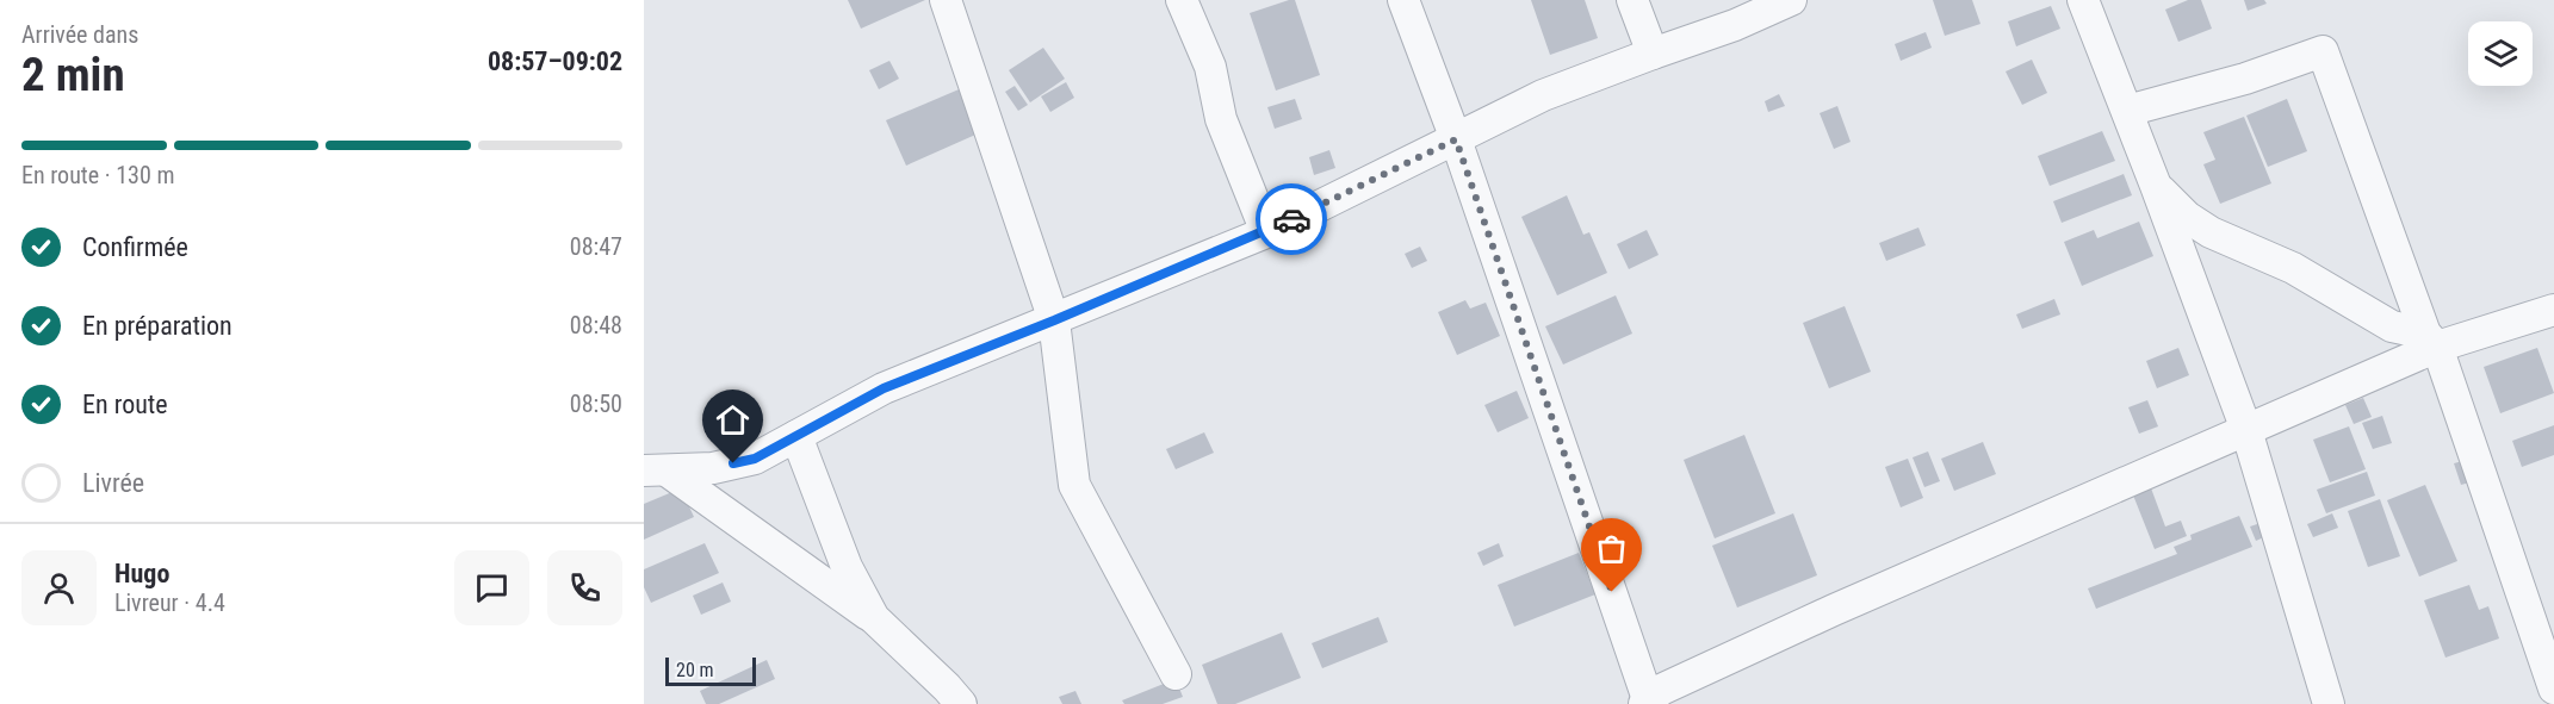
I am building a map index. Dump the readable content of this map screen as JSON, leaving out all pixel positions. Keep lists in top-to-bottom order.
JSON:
{
  "scale_bar": "20 m",
  "page": {
    "heading": ["2 min", "Arrivée dans", "08:57–09:02"],
    "panel": ["Hugo", "Livreur · 4.4"],
    "bar": "En route · 130 m",
    "list": [
      ["Confirmée", "08:47"],
      ["En préparation", "08:48"],
      ["En route", "08:50"],
      "Livrée"
    ],
    "scale": "20 m"
  }
}
